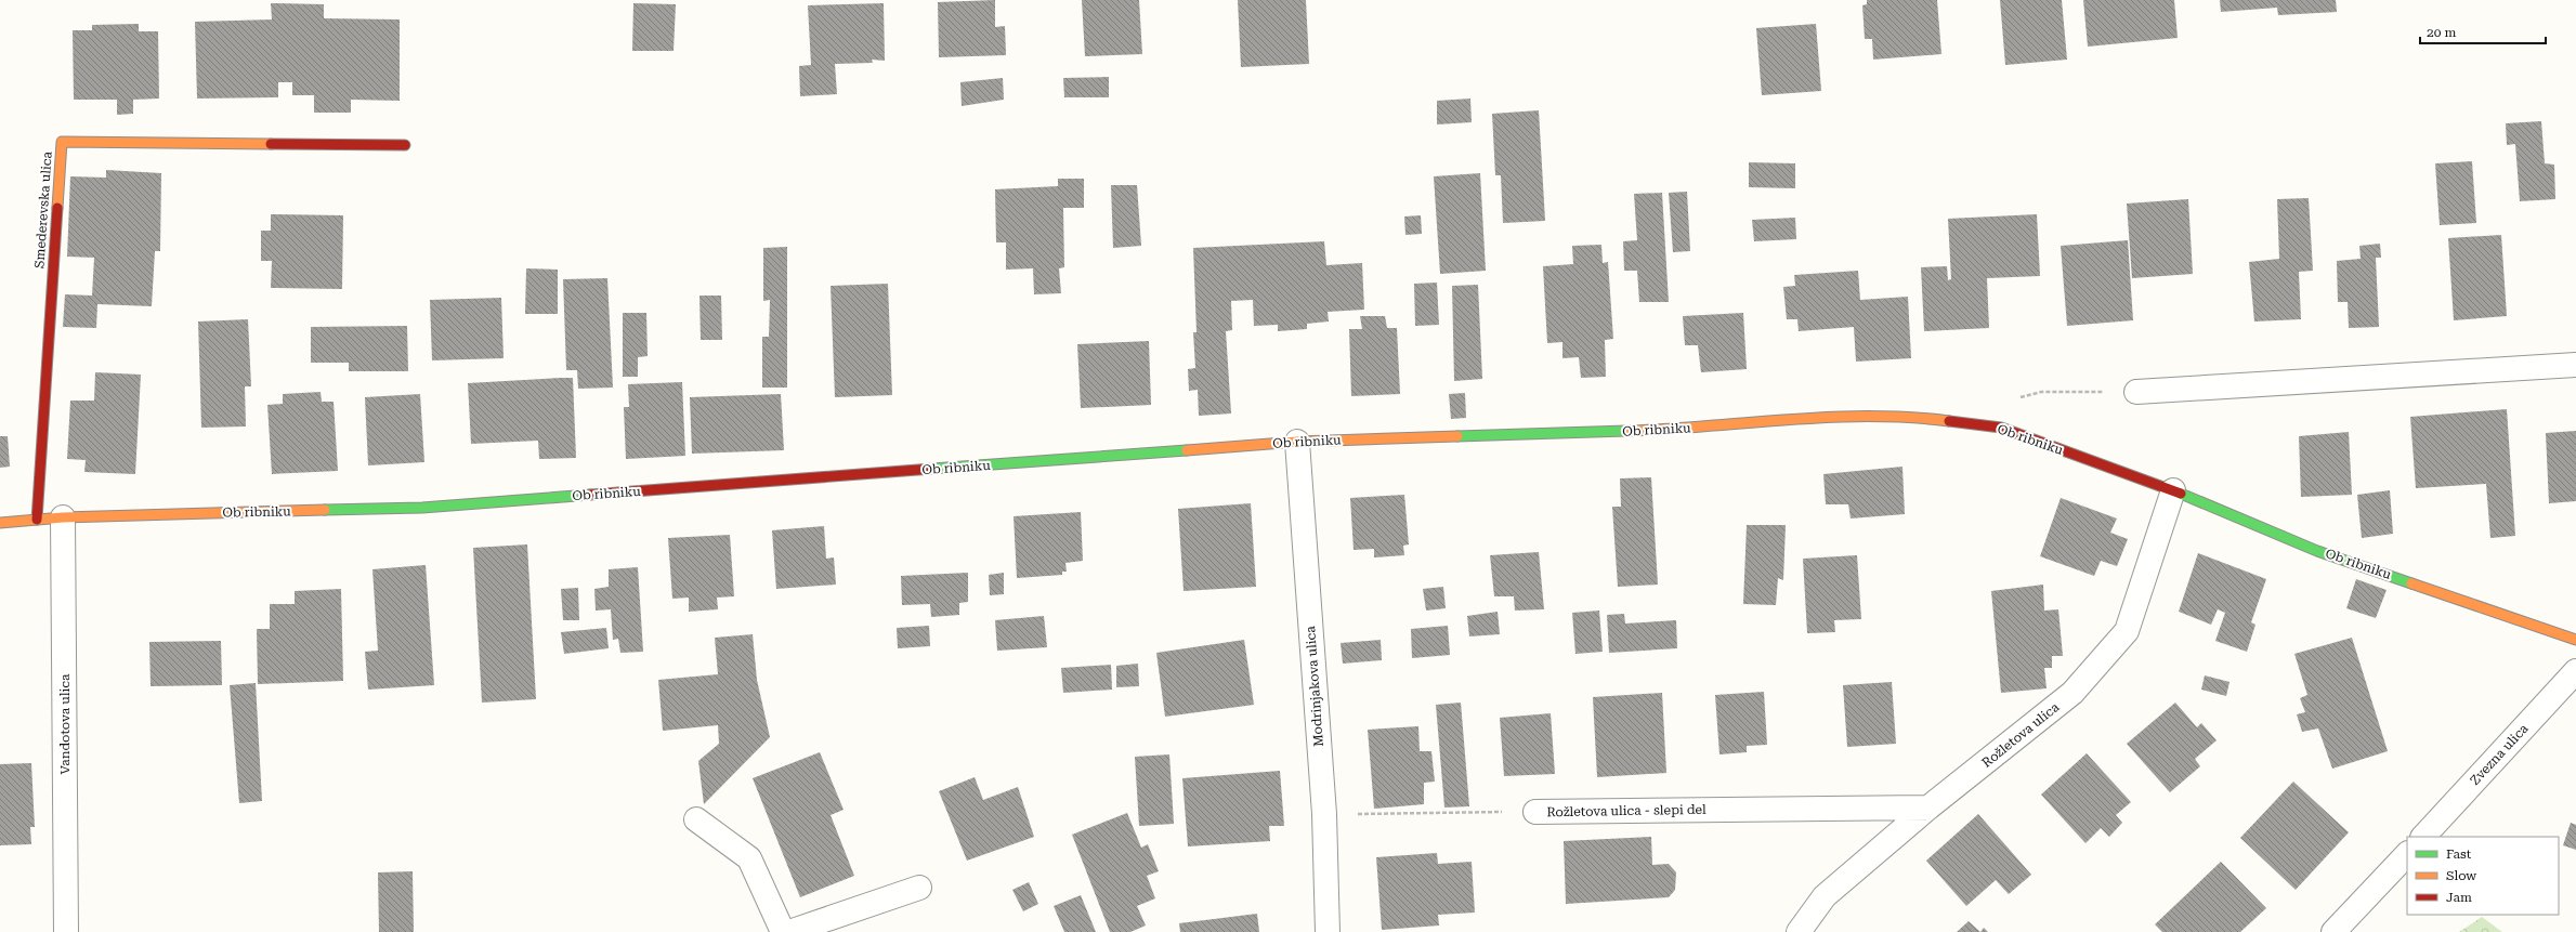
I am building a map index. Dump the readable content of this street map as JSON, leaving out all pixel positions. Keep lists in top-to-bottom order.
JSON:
{
  "streets": {
    "street": [
      "Smederevska ulica",
      "Ob ribniku",
      "Modrinjakova ulica",
      "Vandotova ulica",
      "Rožletova ulica",
      "Zvezna ulica",
      "Rožletova ulica - slepi del"
    ]
  },
  "crossings": [
    ["Smederevska ulica", "Ob ribniku"],
    ["Ob ribniku", "Modrinjakova ulica"],
    ["Ob ribniku", "Vandotova ulica"],
    ["Ob ribniku", "Rožletova ulica"],
    ["Modrinjakova ulica", "Rožletova ulica - slepi del"],
    ["Rožletova ulica", "Rožletova ulica - slepi del"]
  ],
  "legend": ["Fast", "Slow", "Jam"],
  "scale_bar": "20 m"
}
